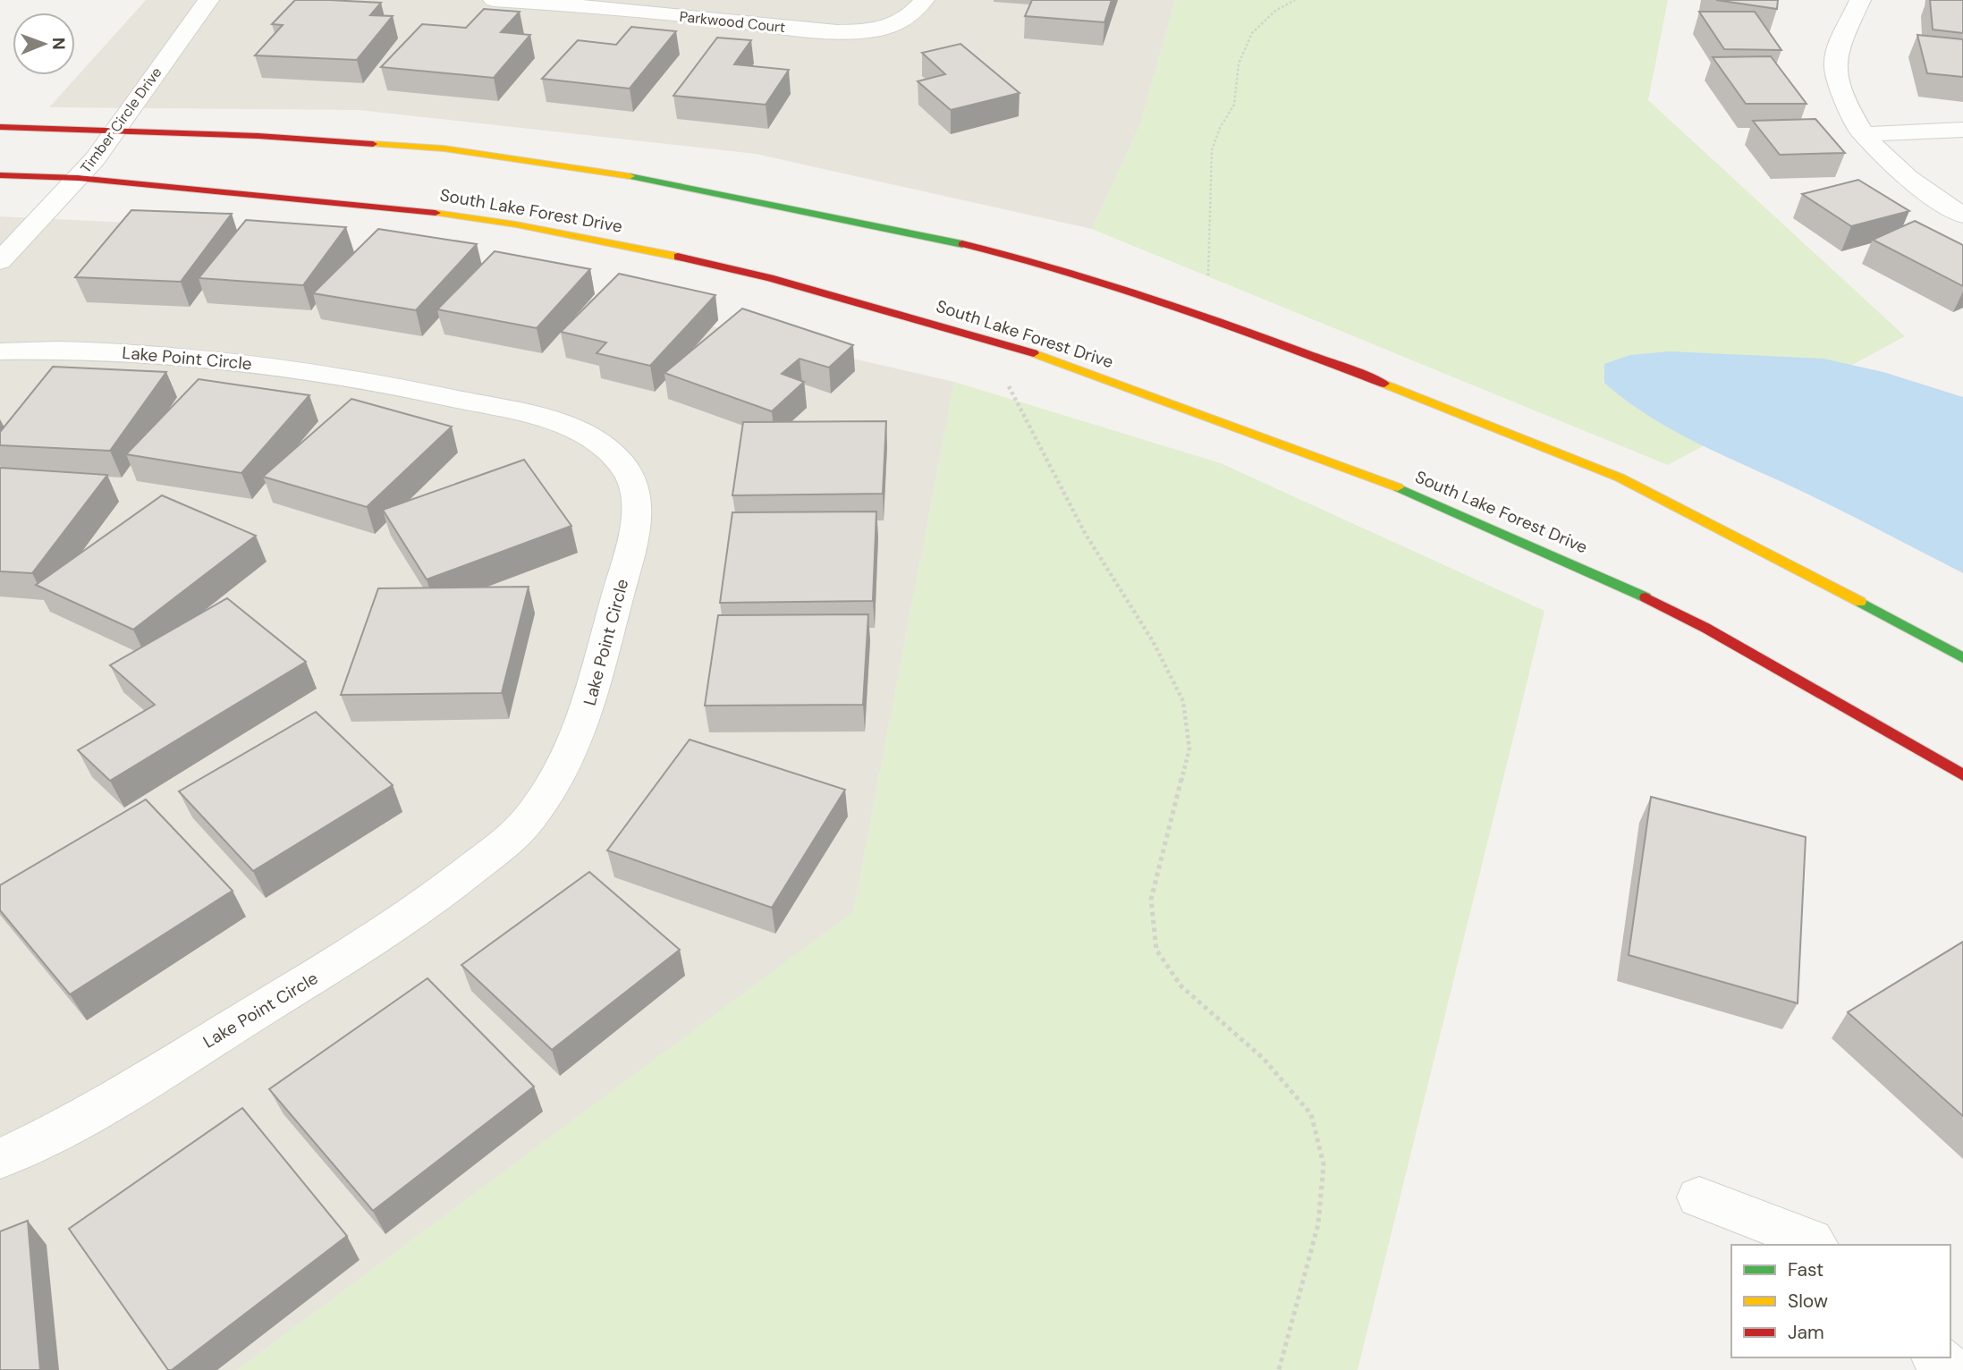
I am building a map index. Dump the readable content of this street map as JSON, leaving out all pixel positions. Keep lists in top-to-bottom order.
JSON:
{
  "streets": {
    "main road": ["South Lake Forest Drive"],
    "street": ["Parkwood Court", "Timber Circle Drive", "Lake Point Circle"]
  },
  "crossings": [
    ["Timber Circle Drive", "South Lake Forest Drive"]
  ],
  "legend": ["Fast", "Slow", "Jam"],
  "north": "right"
}
